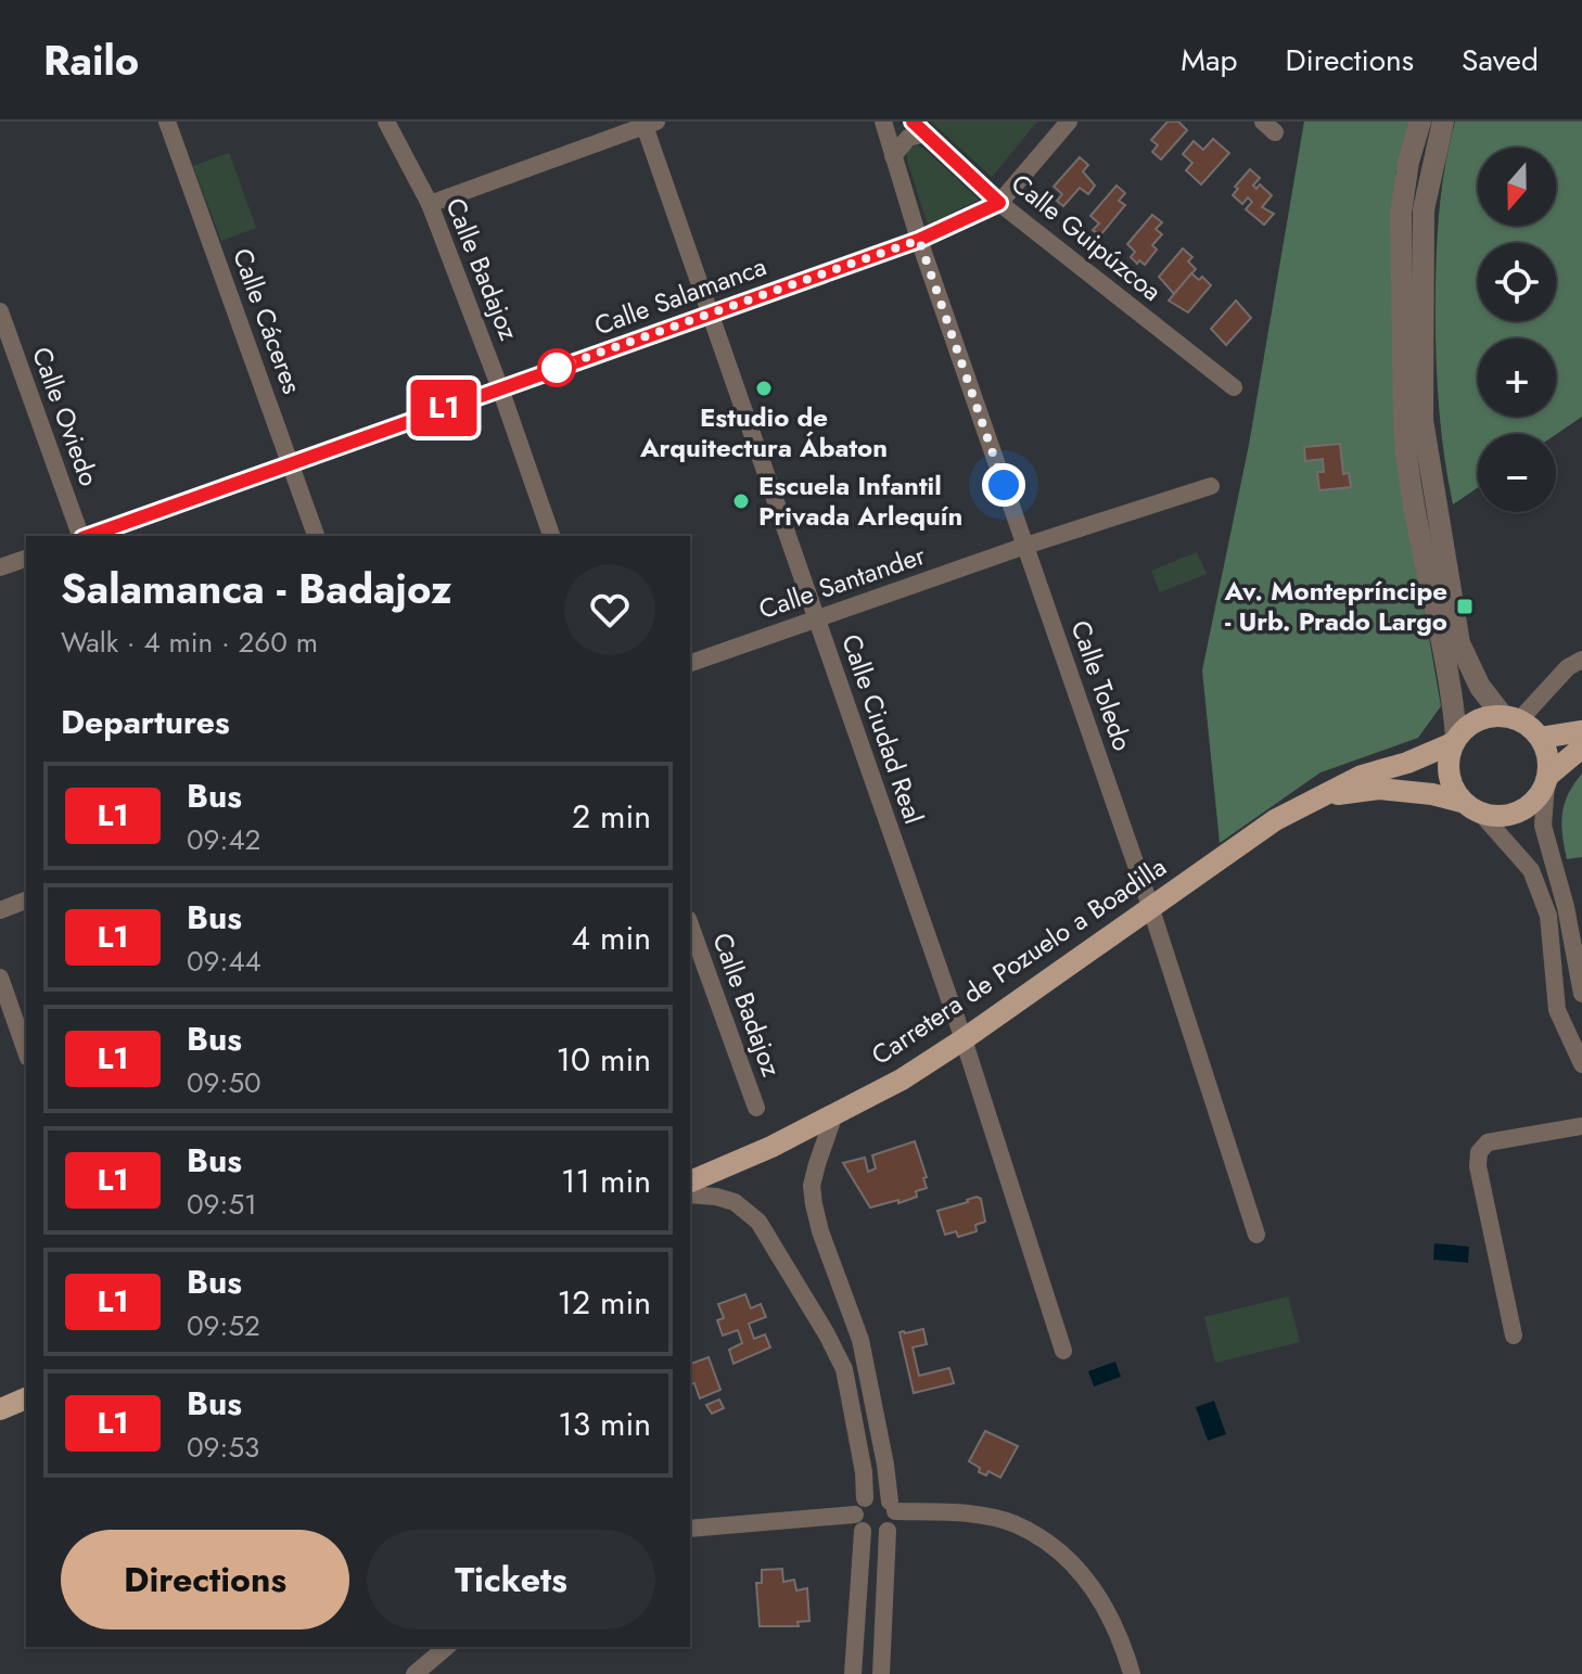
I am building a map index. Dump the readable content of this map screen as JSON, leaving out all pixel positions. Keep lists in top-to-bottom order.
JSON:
{
  "streets": {
    "main road": ["Carretera de Pozuelo a Boadilla"],
    "street": [
      "Calle Guipúzcoa",
      "Calle Badajoz",
      "Calle Salamanca",
      "Calle Cáceres",
      "Calle Oviedo",
      "Calle Santander",
      "Calle Toledo",
      "Calle Ciudad Real"
    ]
  },
  "crossings": [
    ["Calle Guipúzcoa", "Calle Salamanca"],
    ["Calle Badajoz", "Calle Salamanca"],
    ["Calle Salamanca", "Calle Cáceres"],
    ["Calle Salamanca", "Calle Toledo"],
    ["Calle Salamanca", "Calle Ciudad Real"],
    ["Calle Santander", "Calle Toledo"],
    ["Calle Santander", "Calle Ciudad Real"],
    ["Calle Toledo", "Carretera de Pozuelo a Boadilla"],
    ["Calle Ciudad Real", "Carretera de Pozuelo a Boadilla"]
  ],
  "places": {
    "other": ["Estudio de Arquitectura Ábaton", "Escuela Infantil Privada Arlequín"],
    "transit": ["Av. Montepríncipe - Urb. Prado Largo"]
  },
  "lines": ["bus line L1"],
  "north": "bottom",
  "page": {
    "header": "Railo",
    "nav": ["Map", "Directions", "Saved"],
    "on_map": "L1",
    "map_buttons": ["+", "−"],
    "heading": [
      ["Salamanca - Badajoz", "Walk · 4 min · 260 m"],
      "Departures"
    ],
    "list": [
      {
        "mark": "L1",
        "name": "Bus",
        "note": "09:42",
        "value": "2 min"
      },
      {
        "mark": "L1",
        "name": "Bus",
        "note": "09:44",
        "value": "4 min"
      },
      {
        "mark": "L1",
        "name": "Bus",
        "note": "09:50",
        "value": "10 min"
      },
      {
        "mark": "L1",
        "name": "Bus",
        "note": "09:51",
        "value": "11 min"
      },
      {
        "mark": "L1",
        "name": "Bus",
        "note": "09:52",
        "value": "12 min"
      },
      {
        "mark": "L1",
        "name": "Bus",
        "note": "09:53",
        "value": "13 min"
      }
    ],
    "buttons": ["Directions", "Tickets"]
  }
}
